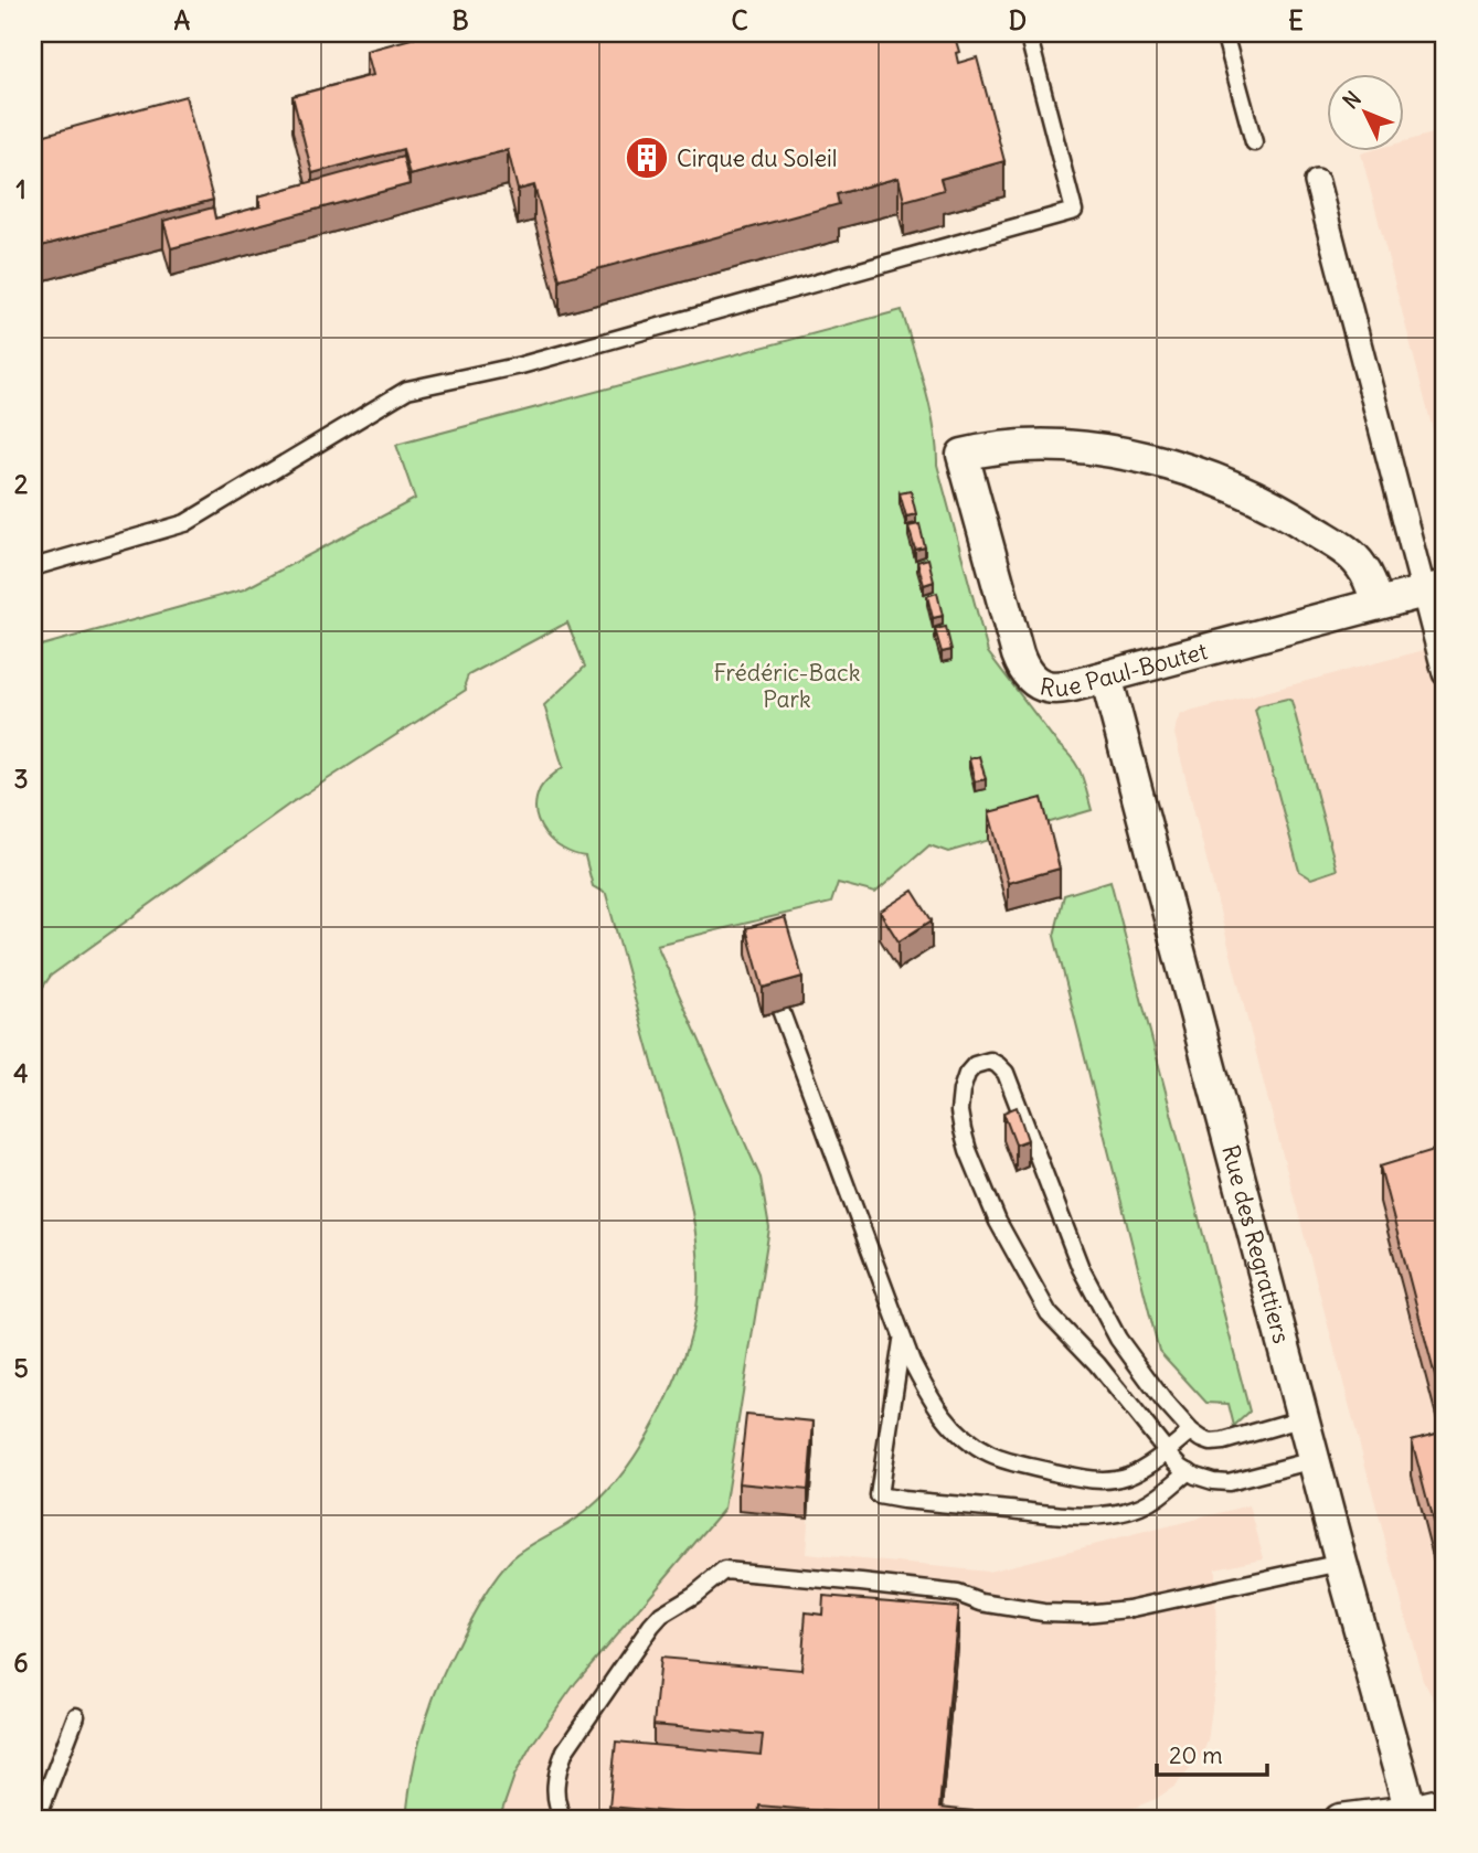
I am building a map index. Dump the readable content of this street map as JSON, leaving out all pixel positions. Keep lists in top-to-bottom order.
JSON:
{
  "streets": {
    "street": ["Rue Paul-Boutet", "Rue des Regrattiers"]
  },
  "crossings": [
    ["Rue Paul-Boutet", "Rue des Regrattiers"]
  ],
  "parks": ["Frédéric-Back Park"],
  "places": {
    "building": ["Cirque du Soleil"]
  },
  "scale_bar": "20 m",
  "north": "top left",
  "grid": {
    "columns": [
      "A",
      "B",
      "C",
      "D",
      "E"
    ],
    "rows": [
      "1",
      "2",
      "3",
      "4",
      "5",
      "6"
    ]
  }
}
